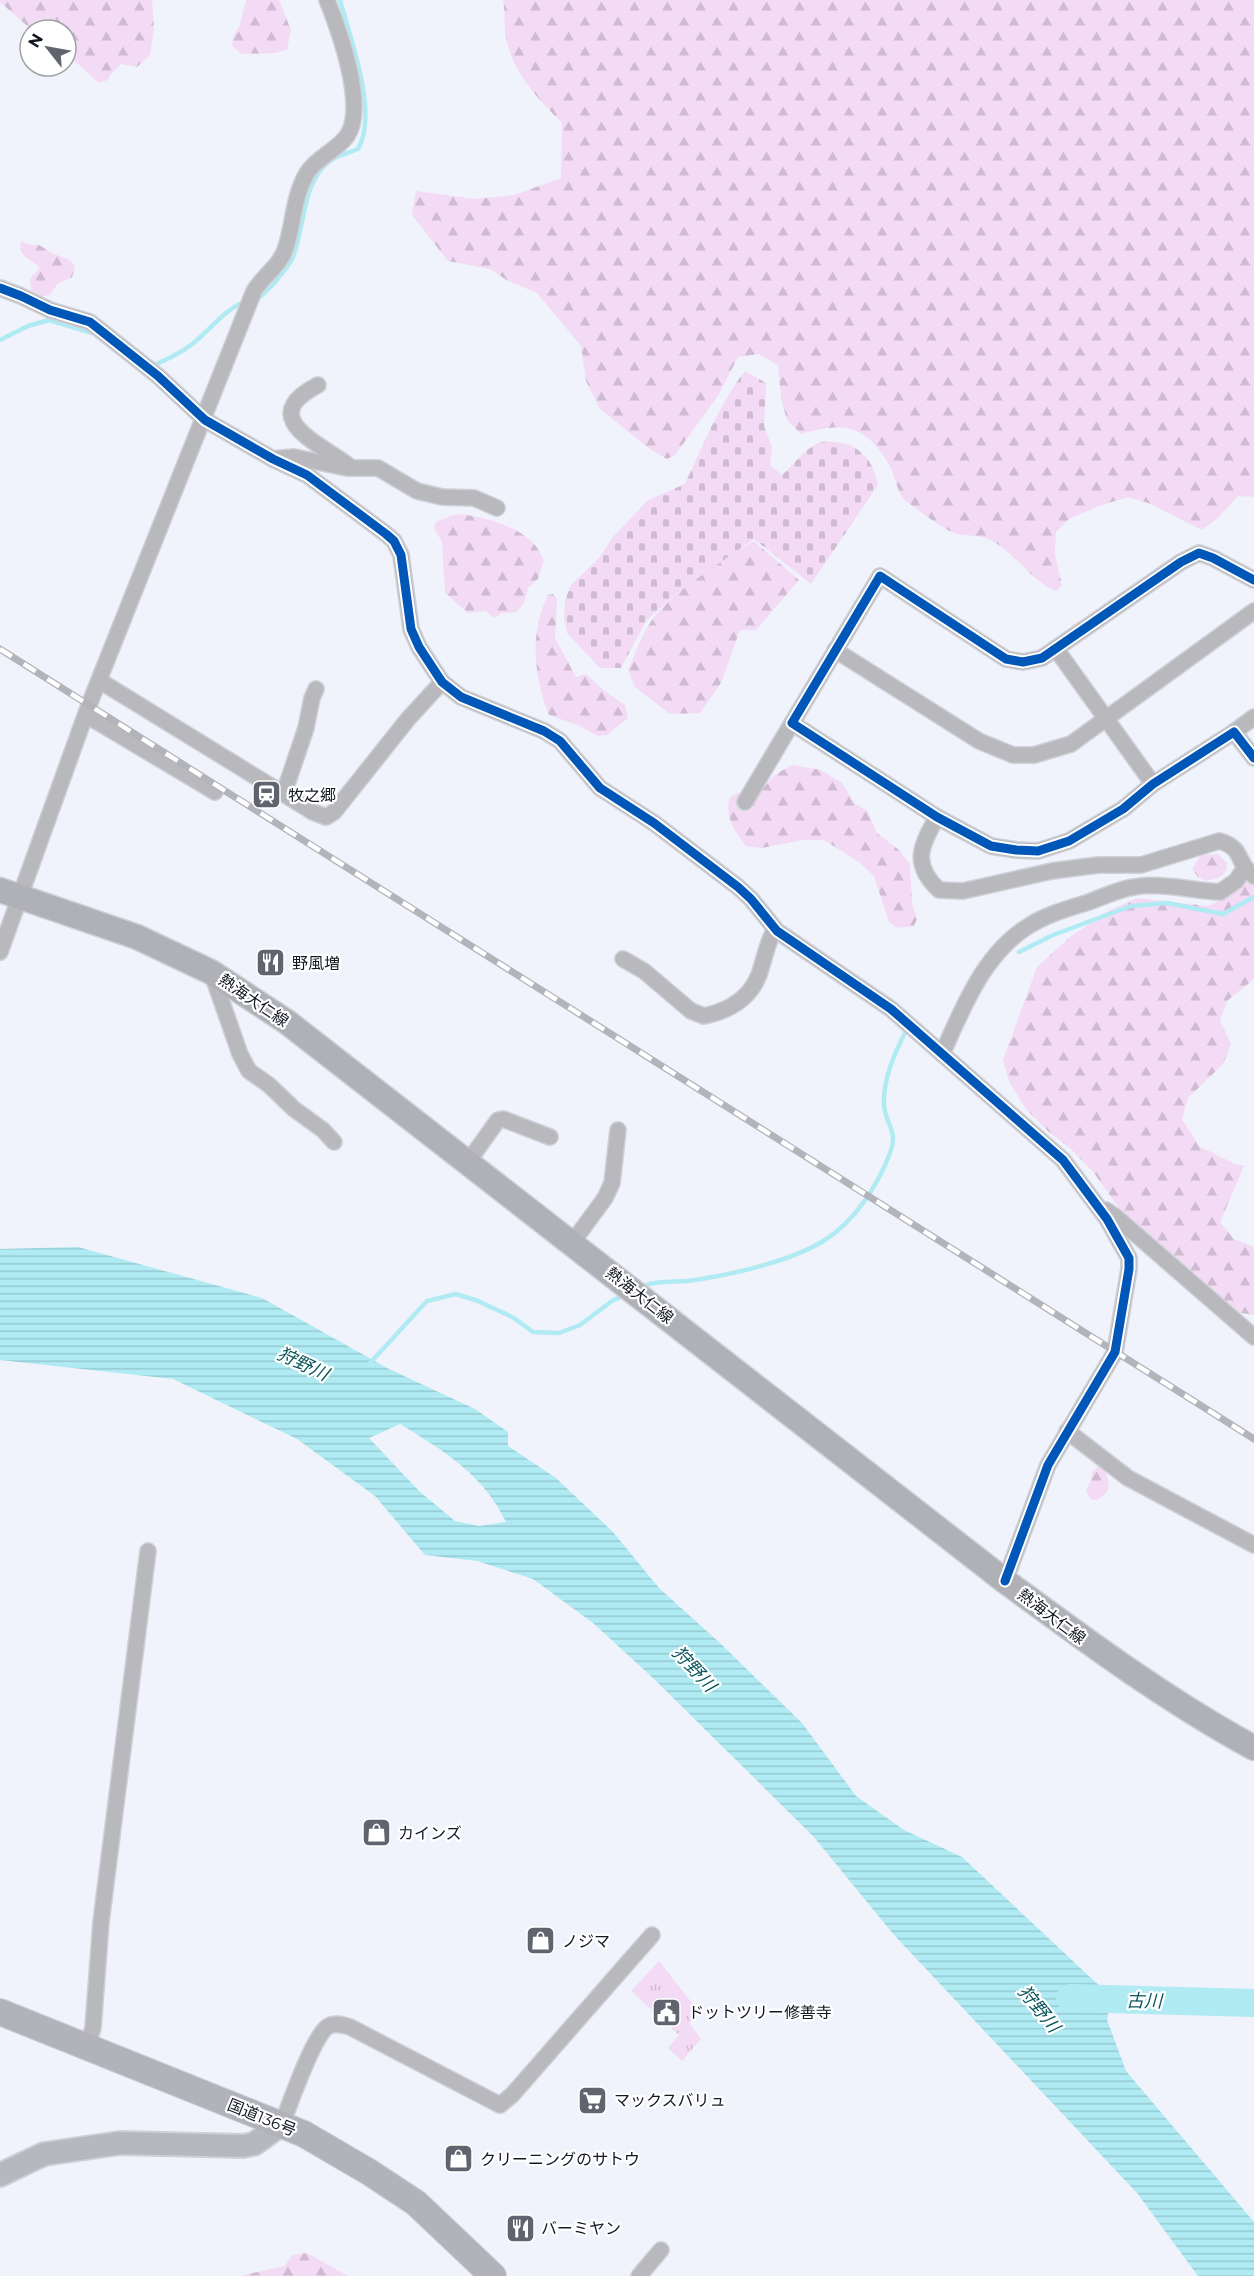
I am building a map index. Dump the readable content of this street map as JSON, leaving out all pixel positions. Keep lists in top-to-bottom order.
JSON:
{
  "streets": {
    "highway": ["国道136号"],
    "main road": ["熱海大仁線"]
  },
  "water": ["狩野川", "古川"],
  "places": {
    "station": ["牧之郷"],
    "restaurant": ["野風増", "バーミヤン"],
    "shop": ["カインズ", "ノジマ", "クリーニングのサトウ"],
    "public building": ["ドットツリー修善寺"],
    "supermarket": ["マックスバリュ"]
  },
  "north": "top left"
}
